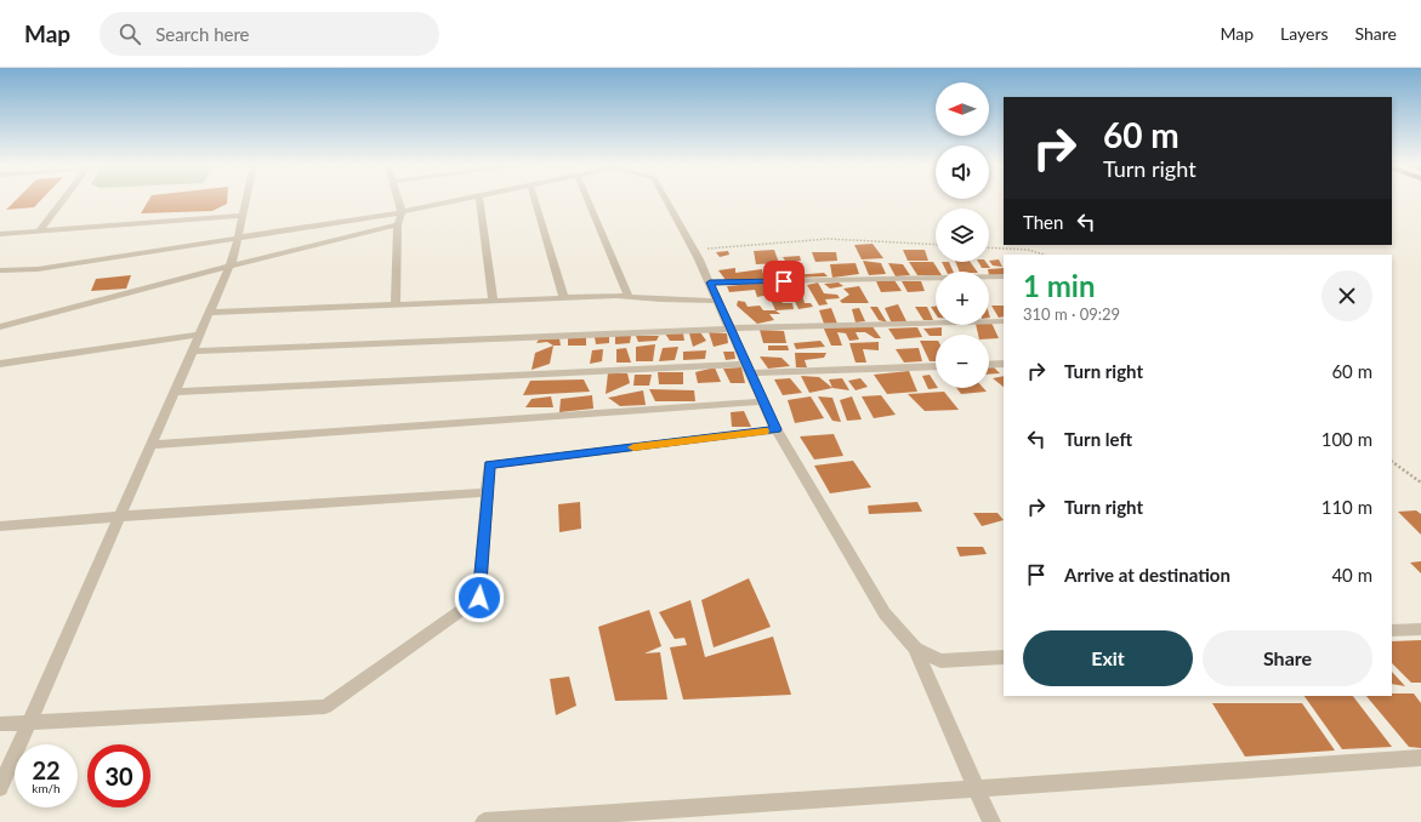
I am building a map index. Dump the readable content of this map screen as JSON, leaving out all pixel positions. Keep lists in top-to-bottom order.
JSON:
{
  "north": "left",
  "page": {
    "header": "Map",
    "search": "Search here",
    "nav": ["Map", "Layers", "Share"],
    "map_buttons": ["+", "−"],
    "turn": ["60 m", "Turn right"],
    "then": "Then",
    "heading": ["1 min", "310 m · 09:29"],
    "list": [
      {
        "name": "Turn right",
        "value": "60 m"
      },
      {
        "name": "Turn left",
        "value": "100 m"
      },
      {
        "name": "Turn right",
        "value": "110 m"
      },
      {
        "name": "Arrive at destination",
        "value": "40 m"
      }
    ],
    "buttons": ["Exit", "Share"],
    "speed": "22 km/h",
    "limit": "30"
  }
}
